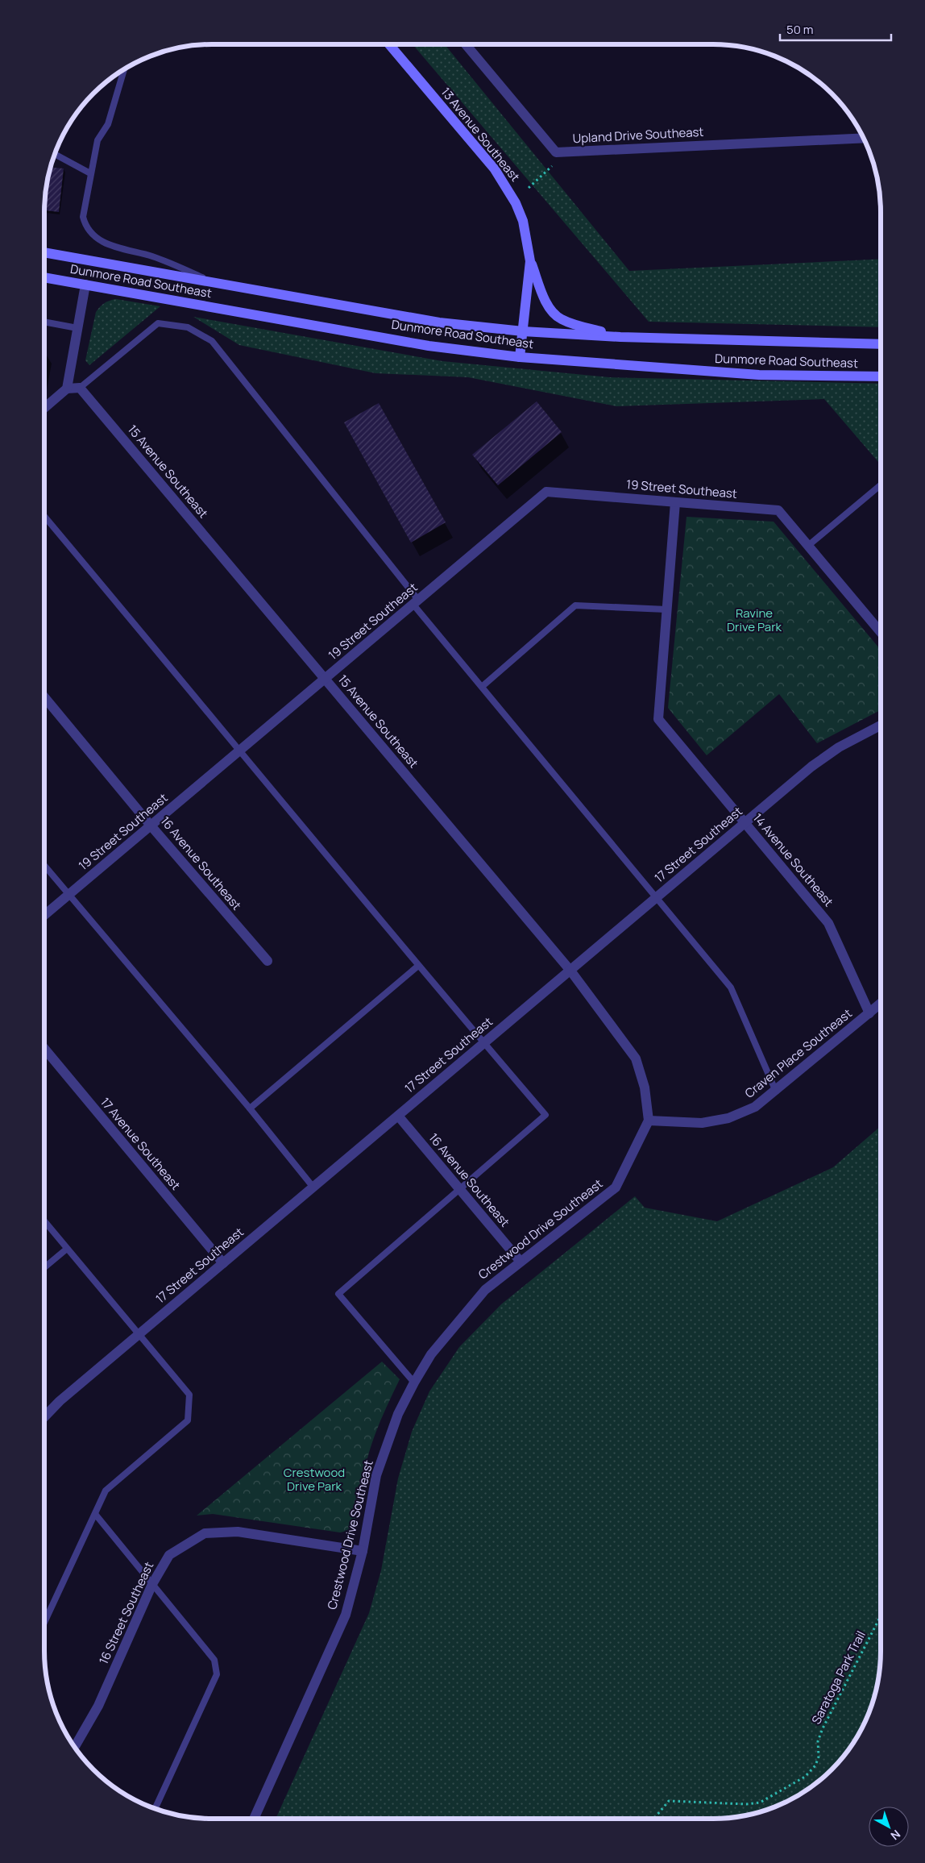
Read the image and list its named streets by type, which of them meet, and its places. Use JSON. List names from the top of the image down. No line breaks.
{"streets":{"main road":["13 Avenue Southeast","Dunmore Road Southeast"],"street":["Upland Drive Southeast","15 Avenue Southeast","19 Street Southeast","17 Street Southeast","14 Avenue Southeast","16 Avenue Southeast","Craven Place Southeast","17 Avenue Southeast","Crestwood Drive Southeast","16 Street Southeast"],"path":["Saratoga Park Trail"]},"crossings":[["13 Avenue Southeast","Dunmore Road Southeast"],["15 Avenue Southeast","19 Street Southeast"],["15 Avenue Southeast","17 Street Southeast"],["19 Street Southeast","14 Avenue Southeast"],["19 Street Southeast","16 Avenue Southeast"],["17 Street Southeast","14 Avenue Southeast"],["17 Street Southeast","16 Avenue Southeast"],["17 Street Southeast","17 Avenue Southeast"],["14 Avenue Southeast","Craven Place Southeast"],["16 Avenue Southeast","Crestwood Drive Southeast"],["Craven Place Southeast","Crestwood Drive Southeast"],["Crestwood Drive Southeast","16 Street Southeast"]],"parks":["Ravine Drive Park","Crestwood Drive Park"],"scale_bar":"50 m","north":"bottom right"}
